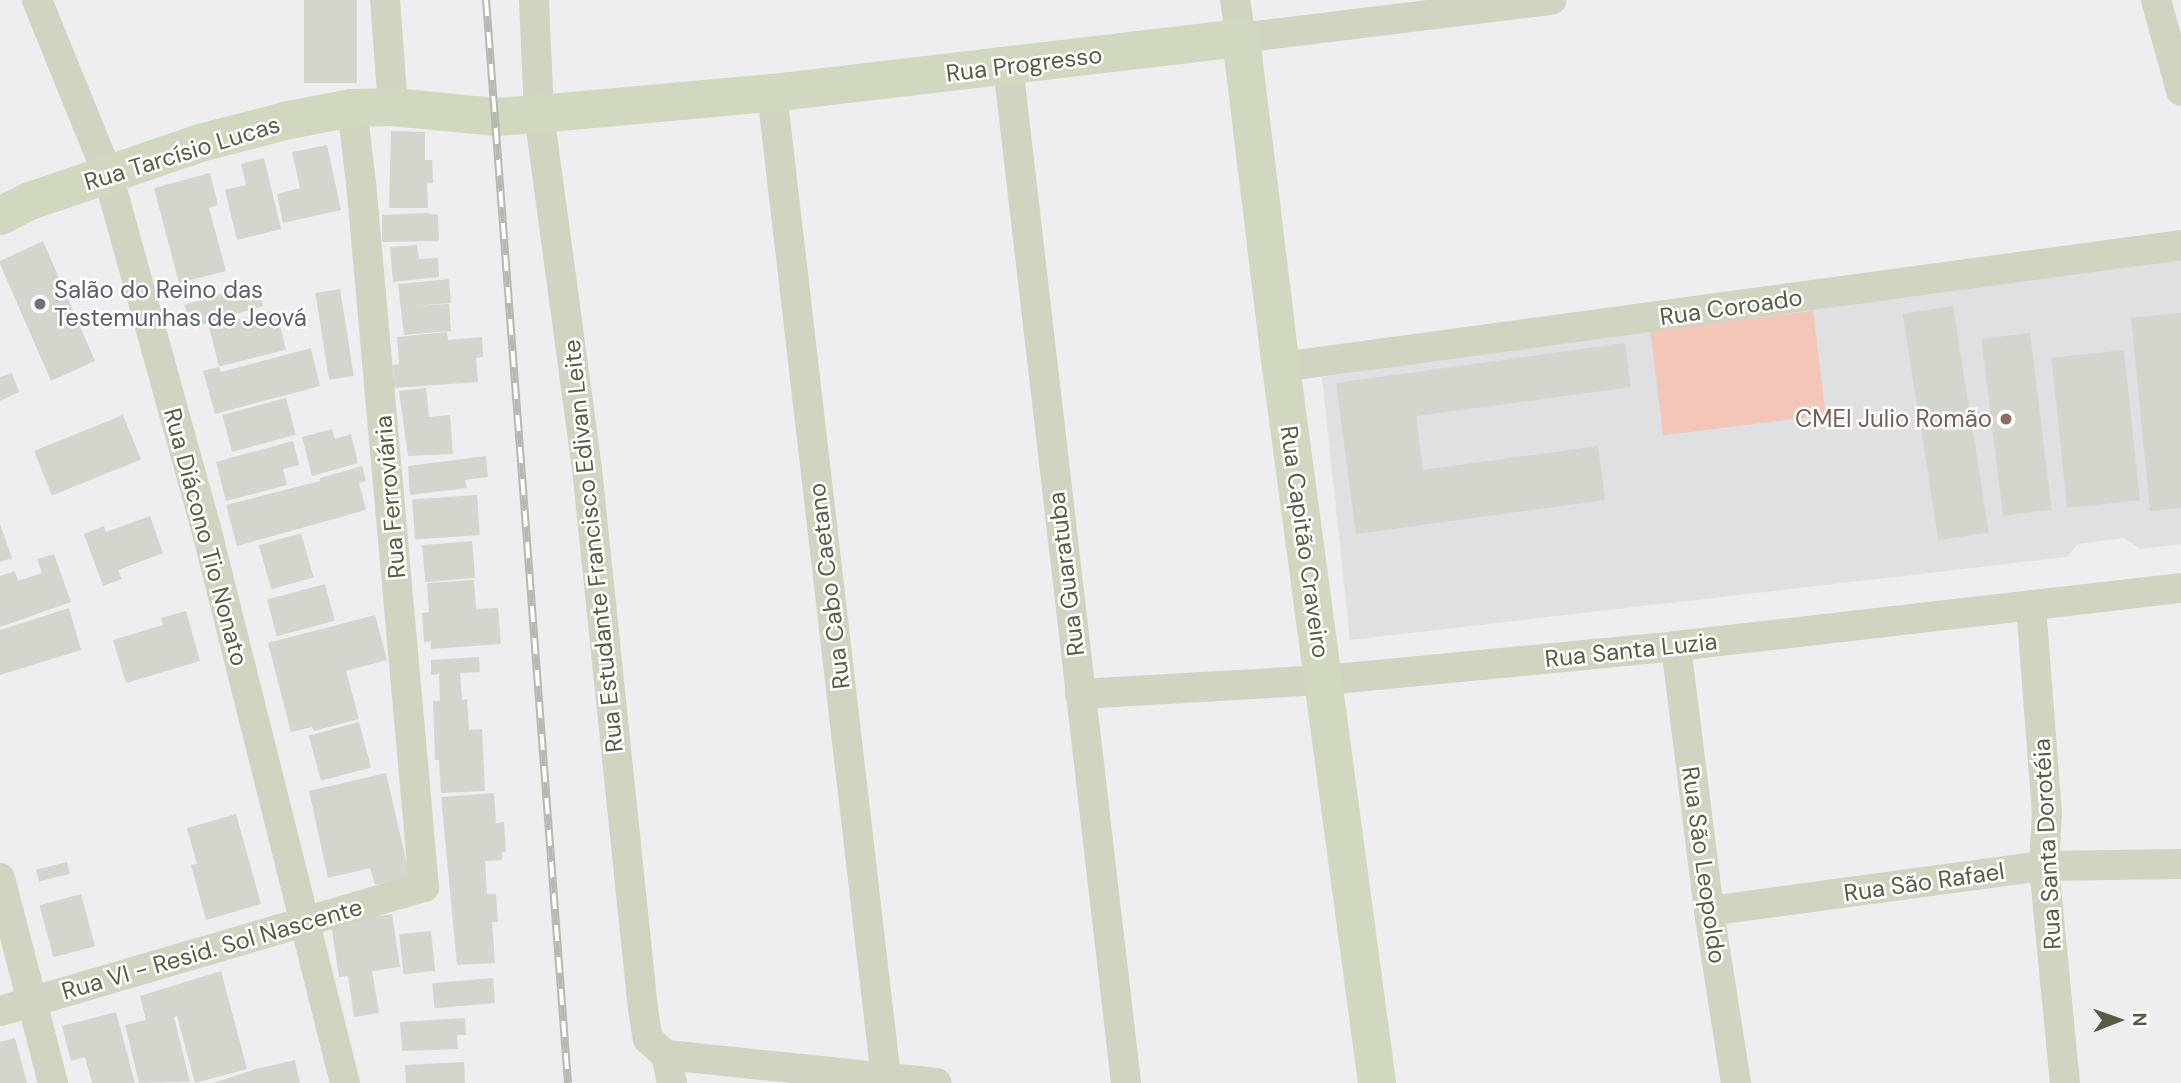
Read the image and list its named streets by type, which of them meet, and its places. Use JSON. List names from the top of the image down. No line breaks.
{"streets":{"street":["Rua Progresso","Rua Tarcísio Lucas","Rua Coroado","Rua Ferroviária","Rua Diácono Tio Nonato","Rua Capitão Craveiro","Rua Estudante Francisco Edivan Leite","Rua Guaratuba","Rua Cabo Caetano","Rua Santa Luzia","Rua Santa Dorotéia","Rua São Leopoldo","Rua São Rafael","Rua VI - Resid. Sol Nascente"]},"crossings":[["Rua Progresso","Rua Tarcísio Lucas"],["Rua Progresso","Rua Capitão Craveiro"],["Rua Progresso","Rua Estudante Francisco Edivan Leite"],["Rua Progresso","Rua Guaratuba"],["Rua Progresso","Rua Cabo Caetano"],["Rua Tarcísio Lucas","Rua Ferroviária"],["Rua Tarcísio Lucas","Rua Diácono Tio Nonato"],["Rua Coroado","Rua Capitão Craveiro"],["Rua Ferroviária","Rua VI - Resid. Sol Nascente"],["Rua Diácono Tio Nonato","Rua VI - Resid. Sol Nascente"],["Rua Capitão Craveiro","Rua Santa Luzia"],["Rua Guaratuba","Rua Santa Luzia"],["Rua Santa Luzia","Rua Santa Dorotéia"],["Rua Santa Luzia","Rua São Leopoldo"],["Rua Santa Dorotéia","Rua São Rafael"],["Rua São Leopoldo","Rua São Rafael"]],"places":["Salão do Reino das Testemunhas de Jeová","CMEI Julio Romão"],"north":"right"}
